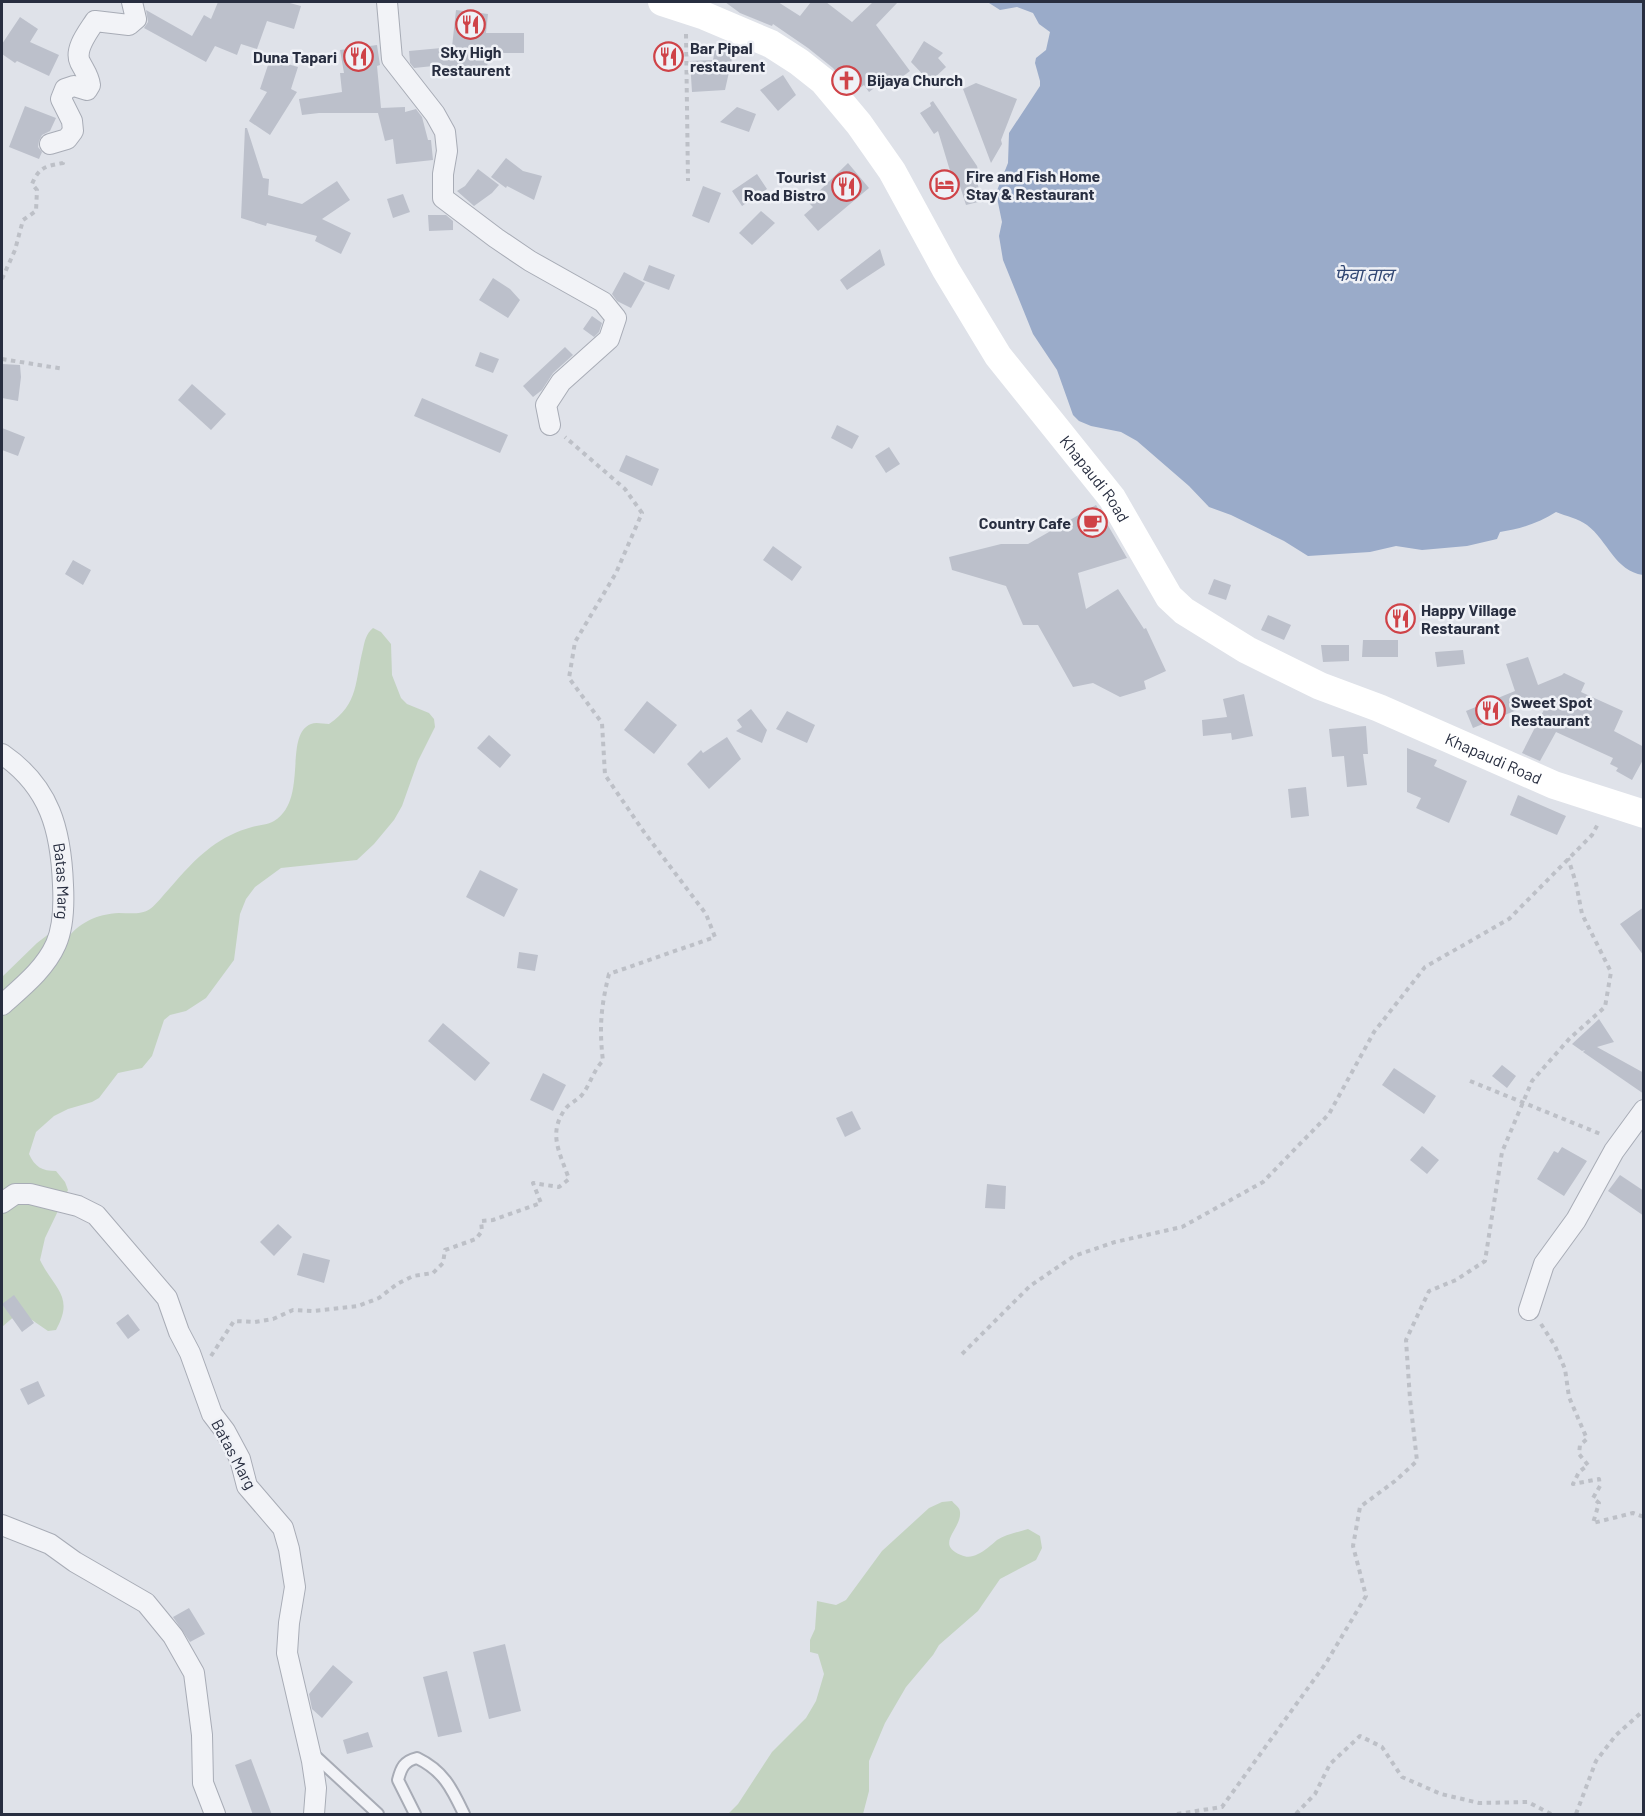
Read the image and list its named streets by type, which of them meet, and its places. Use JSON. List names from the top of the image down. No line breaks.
{"streets":{"main road":["Khapaudi Road"],"street":["Batas Marg"]},"water":["फेवा ताल"],"places":{"restaurant":["Sky High Restaurent","Duna Tapari","Bar Pipal restaurent","Tourist Road Bistro","Happy Village Restaurant","Sweet Spot Restaurant"],"church":["Bijaya Church"],"hotel":["Fire and Fish Home Stay & Restaurant"],"cafe":["Country Cafe"]}}
